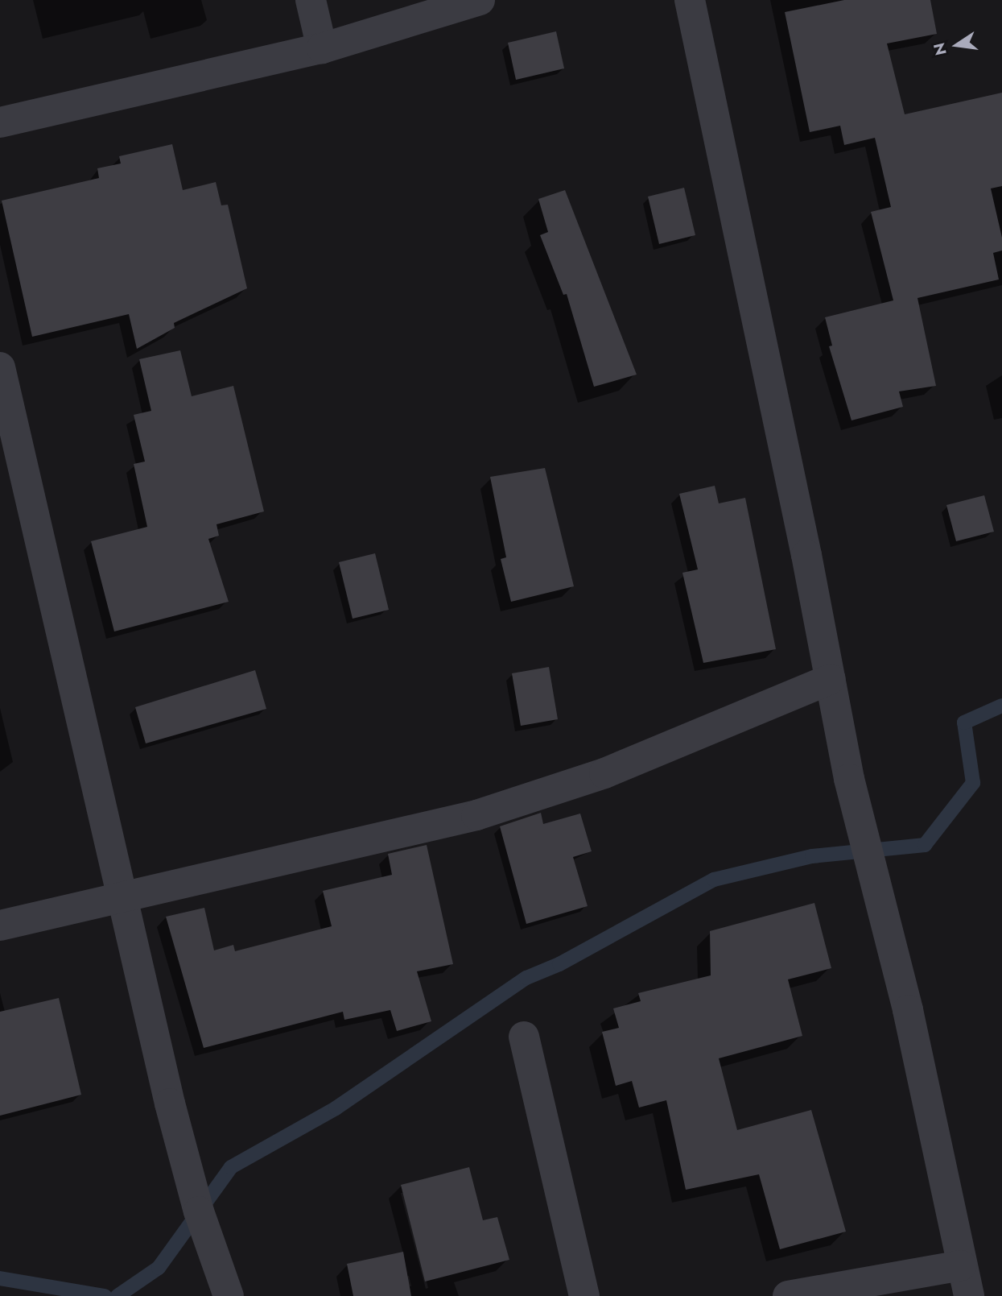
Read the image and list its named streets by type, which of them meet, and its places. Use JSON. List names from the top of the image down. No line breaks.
{"north":"left"}
